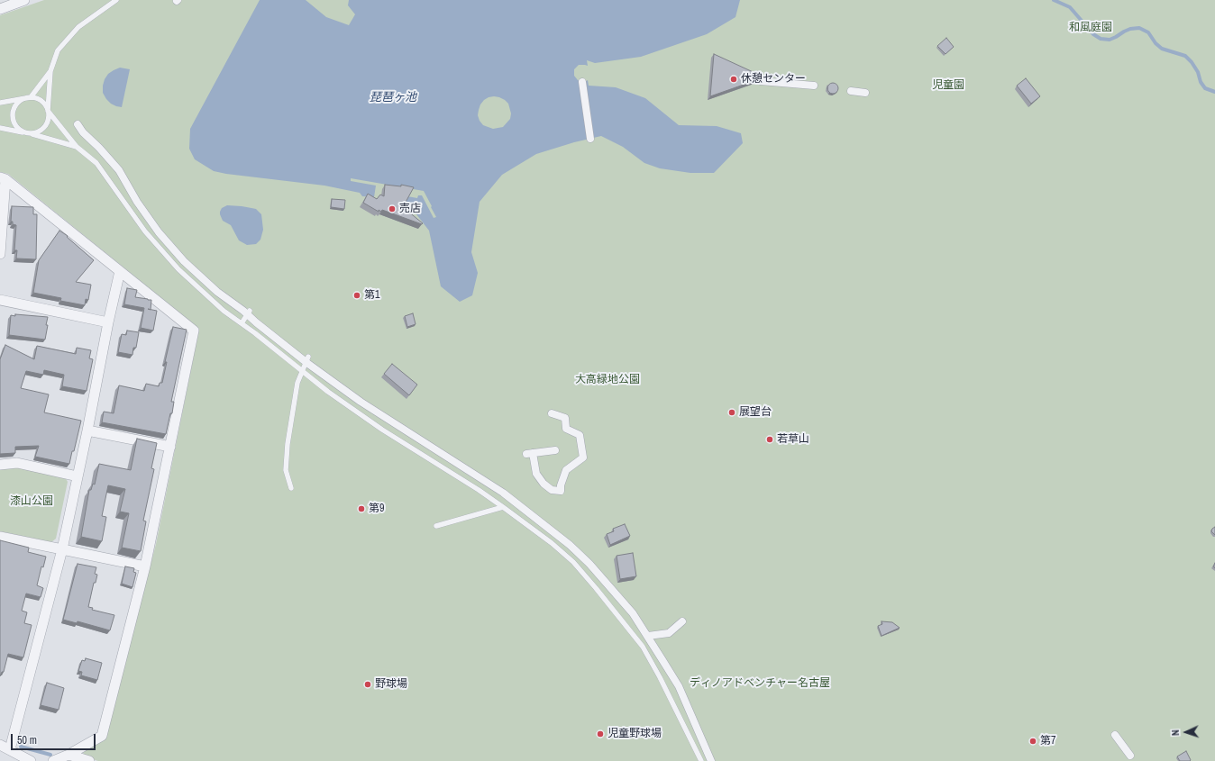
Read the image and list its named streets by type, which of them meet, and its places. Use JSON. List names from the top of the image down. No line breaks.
{"water":["琵琶ヶ池"],"parks":["和風庭園","児童園","大高緑地公園","漆山公園","ディノアドベンチャー名古屋"],"places":["休憩センター","売店","第1","展望台","若草山","第9","野球場","児童野球場","第7"],"scale_bar":"50 m","north":"left"}
